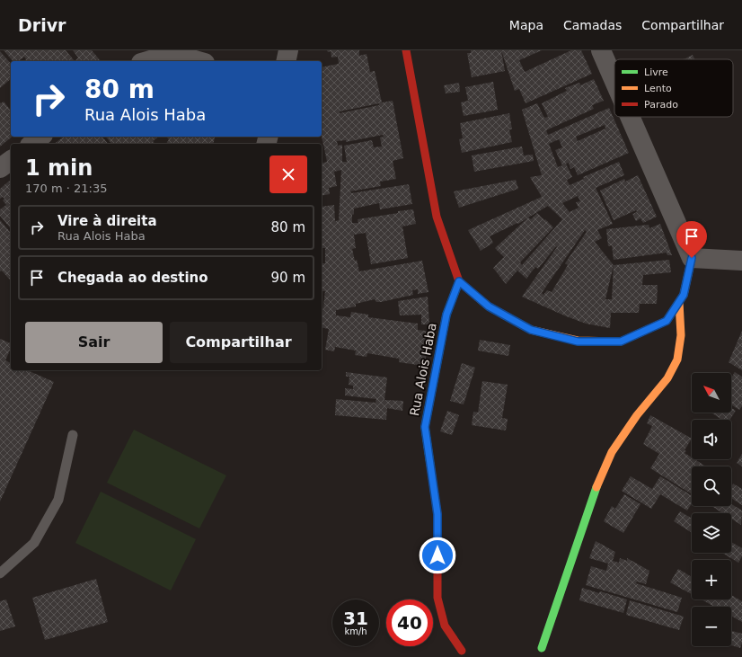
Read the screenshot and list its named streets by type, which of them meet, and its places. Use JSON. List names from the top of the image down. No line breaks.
{"streets":{"street":["Rua Alois Haba"]},"legend":["Livre","Lento","Parado"],"north":"top left","page":{"header":"Drivr","nav":["Mapa","Camadas","Compartilhar"],"turn":["80 m","Rua Alois Haba"],"heading":["1 min","170 m · 21:35"],"list":[{"name":"Vire à direita","note":"Rua Alois Haba","value":"80 m"},{"name":"Chegada ao destino","value":"90 m"}],"buttons":["Sair","Compartilhar"],"map_buttons":["+","−"],"speed":"31 km/h","limit":"40"}}
